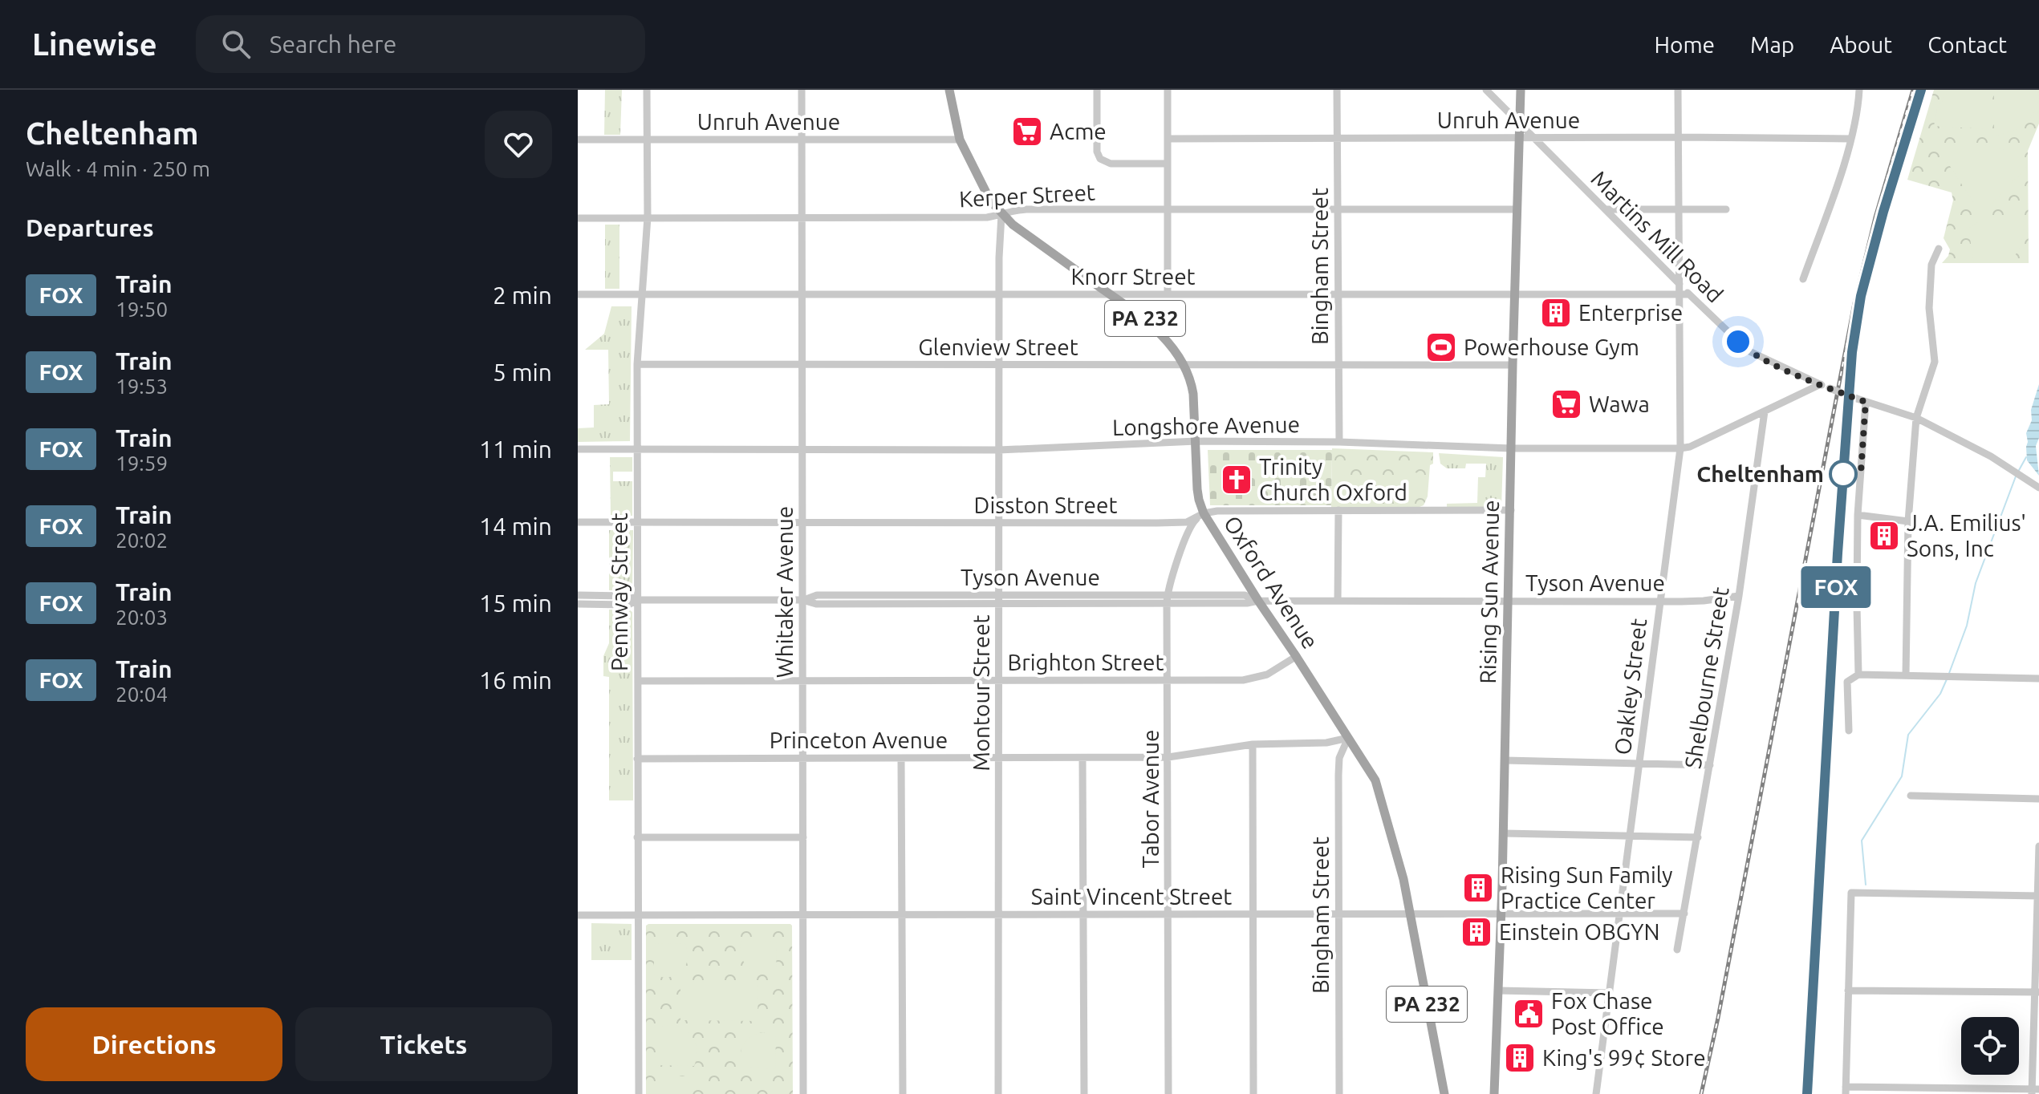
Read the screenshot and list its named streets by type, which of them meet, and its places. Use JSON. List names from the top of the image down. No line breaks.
{"streets":{"main road":["PA 232","Oxford Avenue","Rising Sun Avenue"],"street":["Unruh Avenue","Kerper Street","Martins Mill Road","Bingham Street","Knorr Street","Glenview Street","Longshore Avenue","Disston Street","Tyson Avenue","Pennway Street","Whitaker Avenue","Brighton Street","Shelbourne Street","Oakley Street","Montour Street","Princeton Avenue","Tabor Avenue","Saint Vincent Street"]},"crossings":[["Unruh Avenue","Martins Mill Road"],["Unruh Avenue","Bingham Street"],["Unruh Avenue","Oxford Avenue"],["Unruh Avenue","Pennway Street"],["Unruh Avenue","Whitaker Avenue"],["Unruh Avenue","Rising Sun Avenue"],["Unruh Avenue","Oakley Street"],["Kerper Street","Bingham Street"],["Kerper Street","Oxford Avenue"],["Kerper Street","Pennway Street"],["Kerper Street","Whitaker Avenue"],["Kerper Street","Rising Sun Avenue"],["Kerper Street","Montour Street"],["Martins Mill Road","Knorr Street"],["Martins Mill Road","Longshore Avenue"],["Martins Mill Road","Rising Sun Avenue"],["Martins Mill Road","Oakley Street"],["Bingham Street","Knorr Street"],["Bingham Street","Glenview Street"],["Bingham Street","Longshore Avenue"],["Bingham Street","Oxford Avenue"],["Bingham Street","Princeton Avenue"],["Bingham Street","Saint Vincent Street"],["Knorr Street","Oxford Avenue"],["Knorr Street","Pennway Street"],["Knorr Street","Whitaker Avenue"],["Knorr Street","Rising Sun Avenue"],["Knorr Street","Oakley Street"],["Knorr Street","Montour Street"],["Glenview Street","Oxford Avenue"],["Glenview Street","Pennway Street"],["Glenview Street","Whitaker Avenue"],["Glenview Street","Rising Sun Avenue"],["Glenview Street","Montour Street"],["Longshore Avenue","Oxford Avenue"],["Longshore Avenue","Pennway Street"],["Longshore Avenue","Whitaker Avenue"],["Longshore Avenue","Rising Sun Avenue"],["Longshore Avenue","Shelbourne Street"],["Longshore Avenue","Oakley Street"],["Longshore Avenue","Montour Street"],["Disston Street","Oxford Avenue"],["Disston Street","Pennway Street"],["Disston Street","Whitaker Avenue"],["Disston Street","Rising Sun Avenue"],["Disston Street","Montour Street"],["Disston Street","Tabor Avenue"],["Tyson Avenue","Oxford Avenue"],["Tyson Avenue","Pennway Street"],["Tyson Avenue","Whitaker Avenue"],["Tyson Avenue","Rising Sun Avenue"],["Tyson Avenue","Shelbourne Street"],["Tyson Avenue","Oakley Street"],["Tyson Avenue","Montour Street"],["Tyson Avenue","Tabor Avenue"],["Oxford Avenue","Brighton Street"],["Oxford Avenue","Montour Street"],["Oxford Avenue","Princeton Avenue"],["Oxford Avenue","Tabor Avenue"],["Oxford Avenue","Saint Vincent Street"],["Pennway Street","Brighton Street"],["Pennway Street","Princeton Avenue"],["Pennway Street","Saint Vincent Street"],["Whitaker Avenue","Brighton Street"],["Whitaker Avenue","Princeton Avenue"],["Whitaker Avenue","Saint Vincent Street"],["Rising Sun Avenue","Saint Vincent Street"],["Brighton Street","Montour Street"],["Brighton Street","Tabor Avenue"],["Shelbourne Street","Saint Vincent Street"],["Oakley Street","Saint Vincent Street"],["Montour Street","Princeton Avenue"],["Montour Street","Saint Vincent Street"],["Princeton Avenue","Tabor Avenue"],["Tabor Avenue","Saint Vincent Street"]],"places":{"supermarket":["Acme","Wawa"],"building":["Enterprise","J.A. Emilius' Sons, Inc","Rising Sun Family Practice Center","Einstein OBGYN","King's 99¢ Store"],"sports":["Powerhouse Gym"],"other":["Cheltenham"],"church":["Trinity Church Oxford"],"public building":["Fox Chase Post Office"]},"page":{"header":"Linewise","search":"Search here","nav":["Home","Map","About","Contact"],"heading":[["Cheltenham","Walk · 4 min · 250 m"],"Departures"],"on_map":"FOX","list":[{"mark":"FOX","name":"Train","note":"19:50","value":"2 min"},{"mark":"FOX","name":"Train","note":"19:53","value":"5 min"},{"mark":"FOX","name":"Train","note":"19:59","value":"11 min"},{"mark":"FOX","name":"Train","note":"20:02","value":"14 min"},{"mark":"FOX","name":"Train","note":"20:03","value":"15 min"},{"mark":"FOX","name":"Train","note":"20:04","value":"16 min"}],"buttons":["Directions","Tickets"]}}
